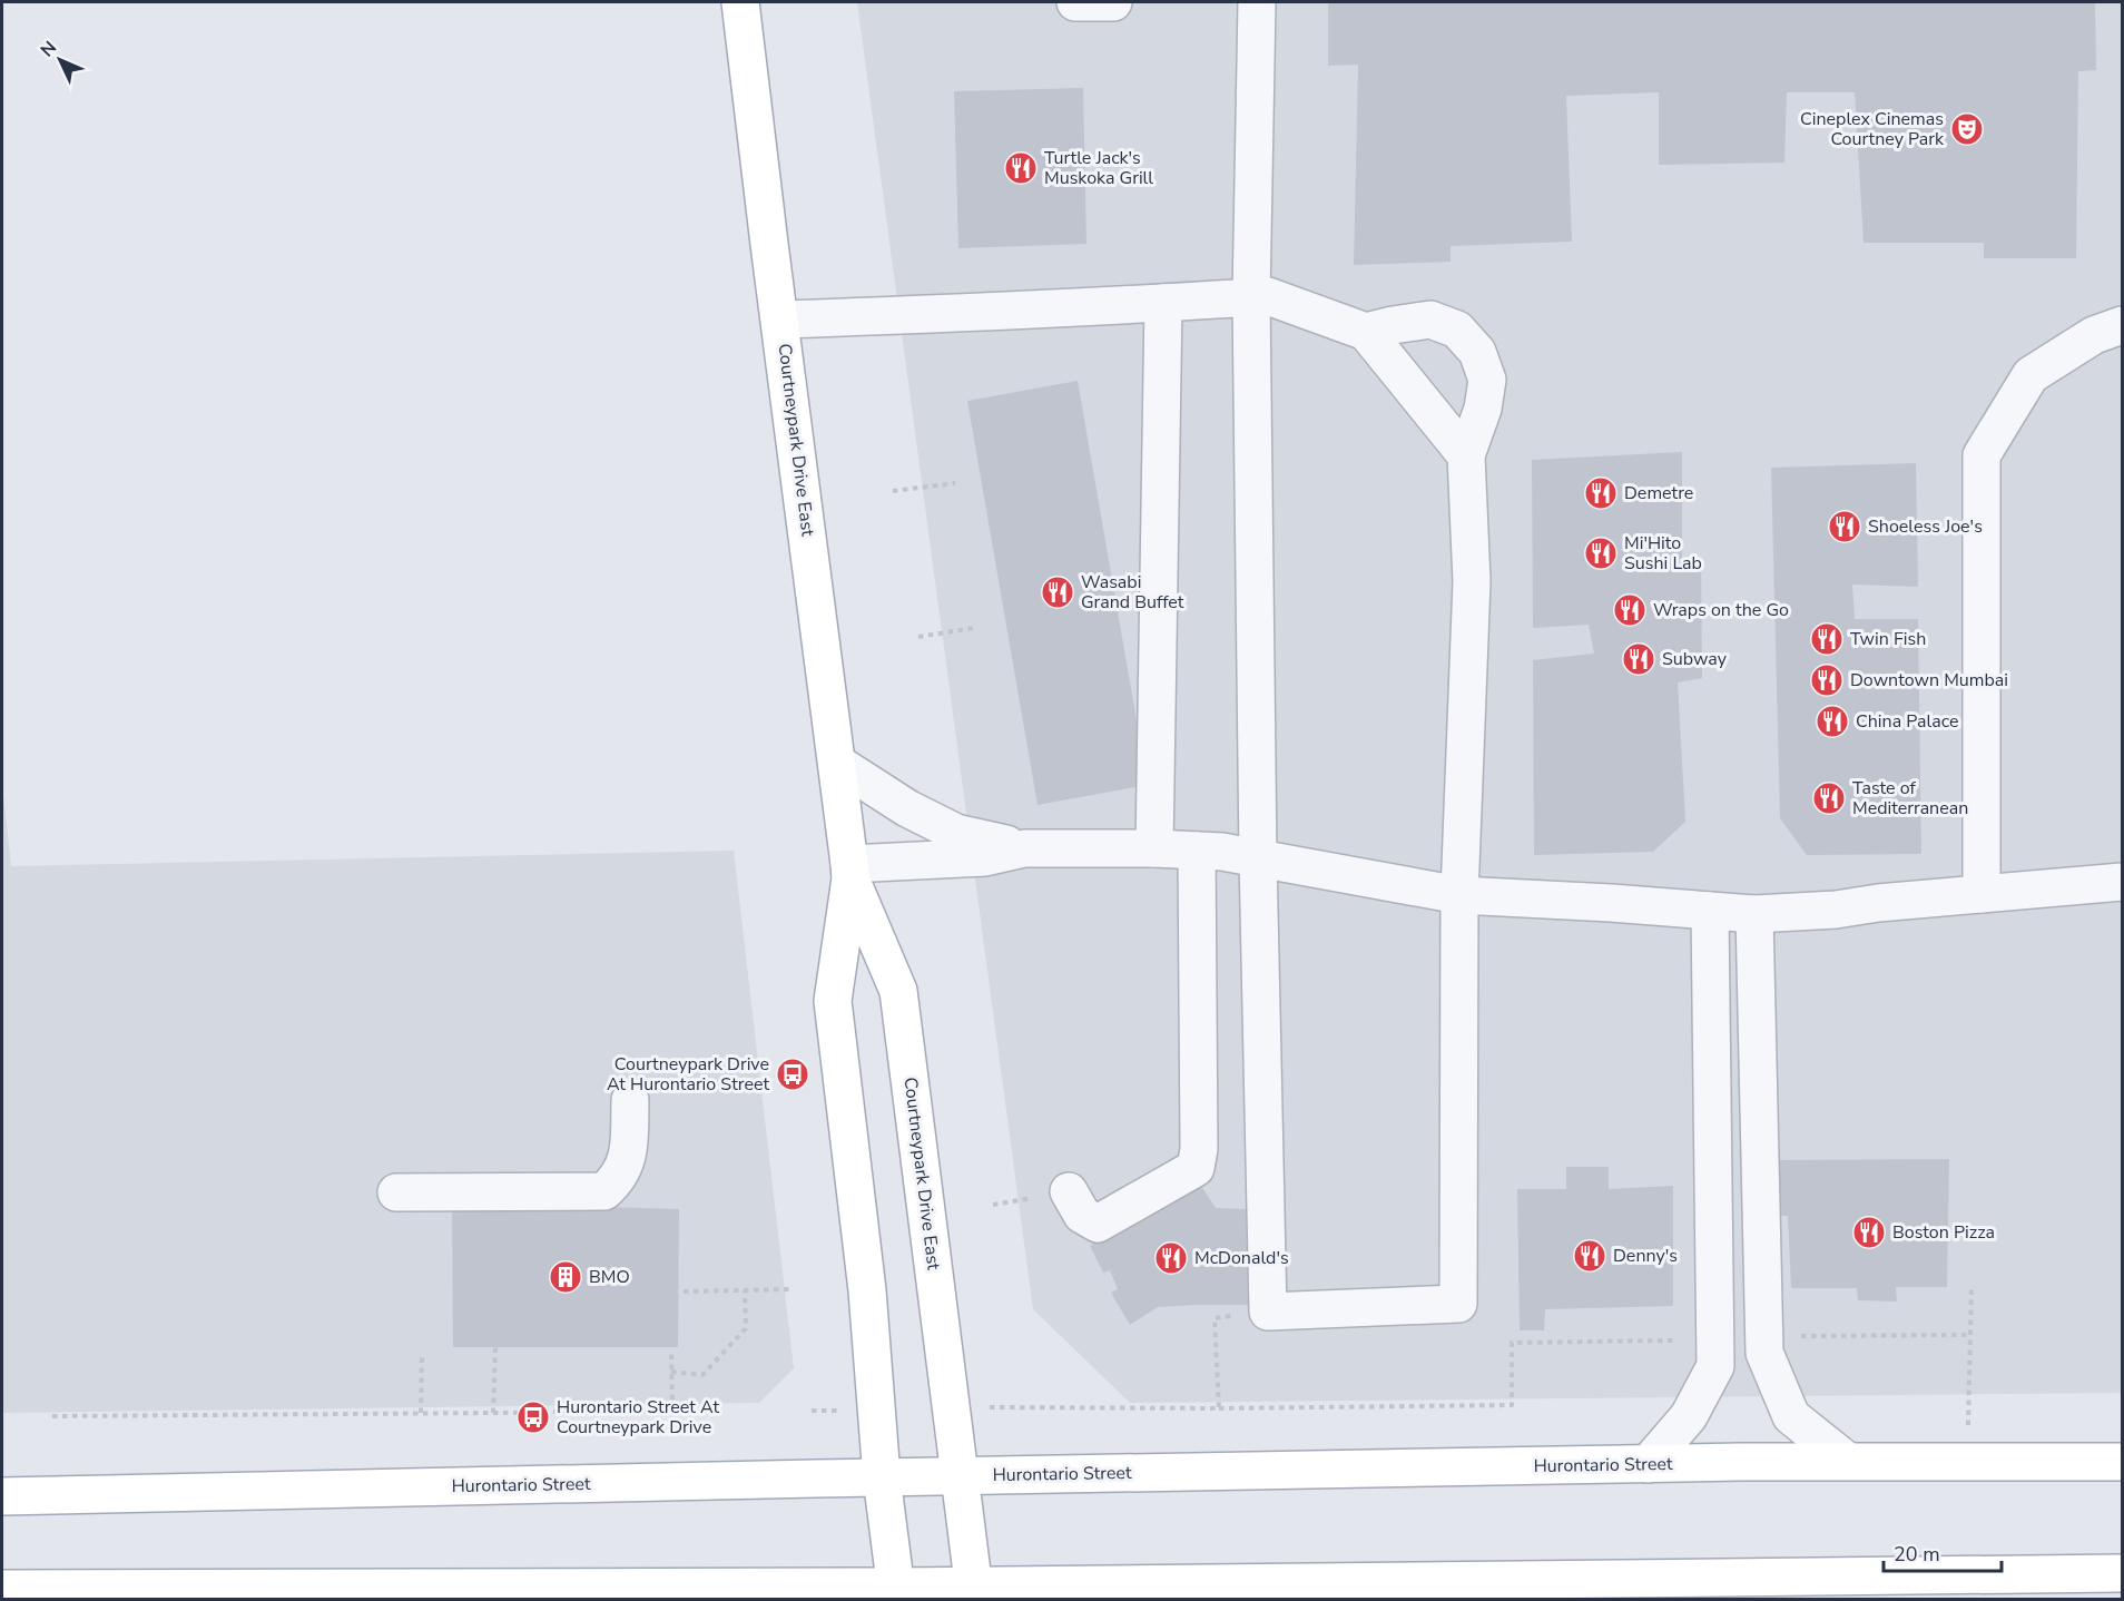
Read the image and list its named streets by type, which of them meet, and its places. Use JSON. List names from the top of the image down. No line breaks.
{"streets":{"main road":["Courtneypark Drive East","Hurontario Street"]},"crossings":[["Courtneypark Drive East","Hurontario Street"]],"places":{"theatre":["Cineplex Cinemas Courtney Park"],"restaurant":["Turtle Jack's Muskoka Grill","Demetre","Shoeless Joe's","Mi'Hito Sushi Lab","Wasabi Grand Buffet","Wraps on the Go","Twin Fish","Subway","Downtown Mumbai","China Palace","Taste of Mediterranean","Boston Pizza","Denny's","McDonald's"],"bus stop":["Courtneypark Drive At Hurontario Street","Hurontario Street At Courtneypark Drive"],"building":["BMO"]},"scale_bar":"20 m","north":"top left"}
